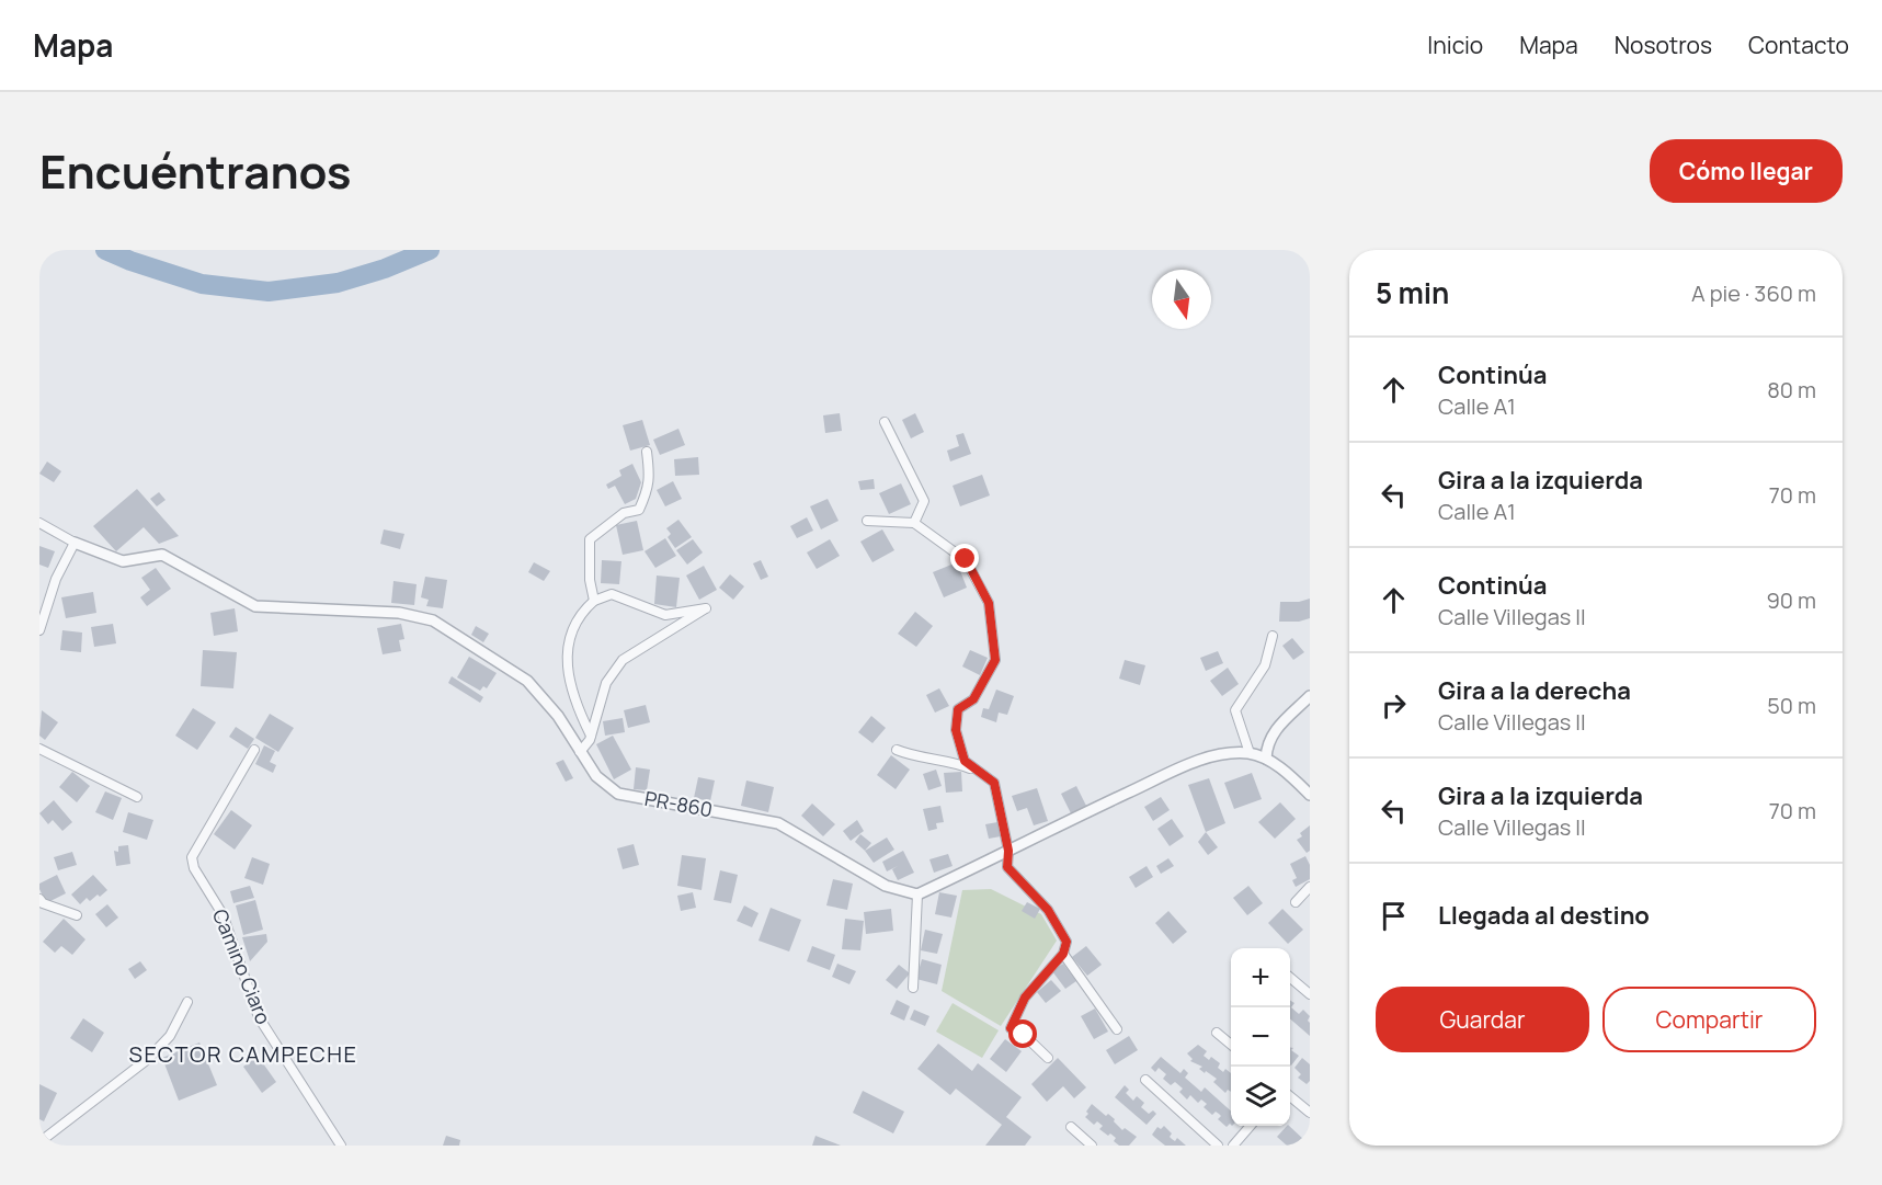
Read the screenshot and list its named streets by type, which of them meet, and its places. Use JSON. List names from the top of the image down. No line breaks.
{"streets":{"street":["PR-860","Camino Ciaro"]},"districts":["SECTOR CAMPECHE"],"north":"bottom","page":{"header":"Mapa","nav":["Inicio","Mapa","Nosotros","Contacto"],"title":"Encuéntranos","buttons":["Cómo llegar",["Guardar","Compartir"]],"heading":["5 min","A pie · 360 m"],"list":[["Continúa","Calle A1","80 m"],["Gira a la izquierda","Calle A1","70 m"],["Continúa","Calle Villegas II","90 m"],["Gira a la derecha","Calle Villegas II","50 m"],["Gira a la izquierda","Calle Villegas II","70 m"],"Llegada al destino"],"map_buttons":["+","−"]}}
